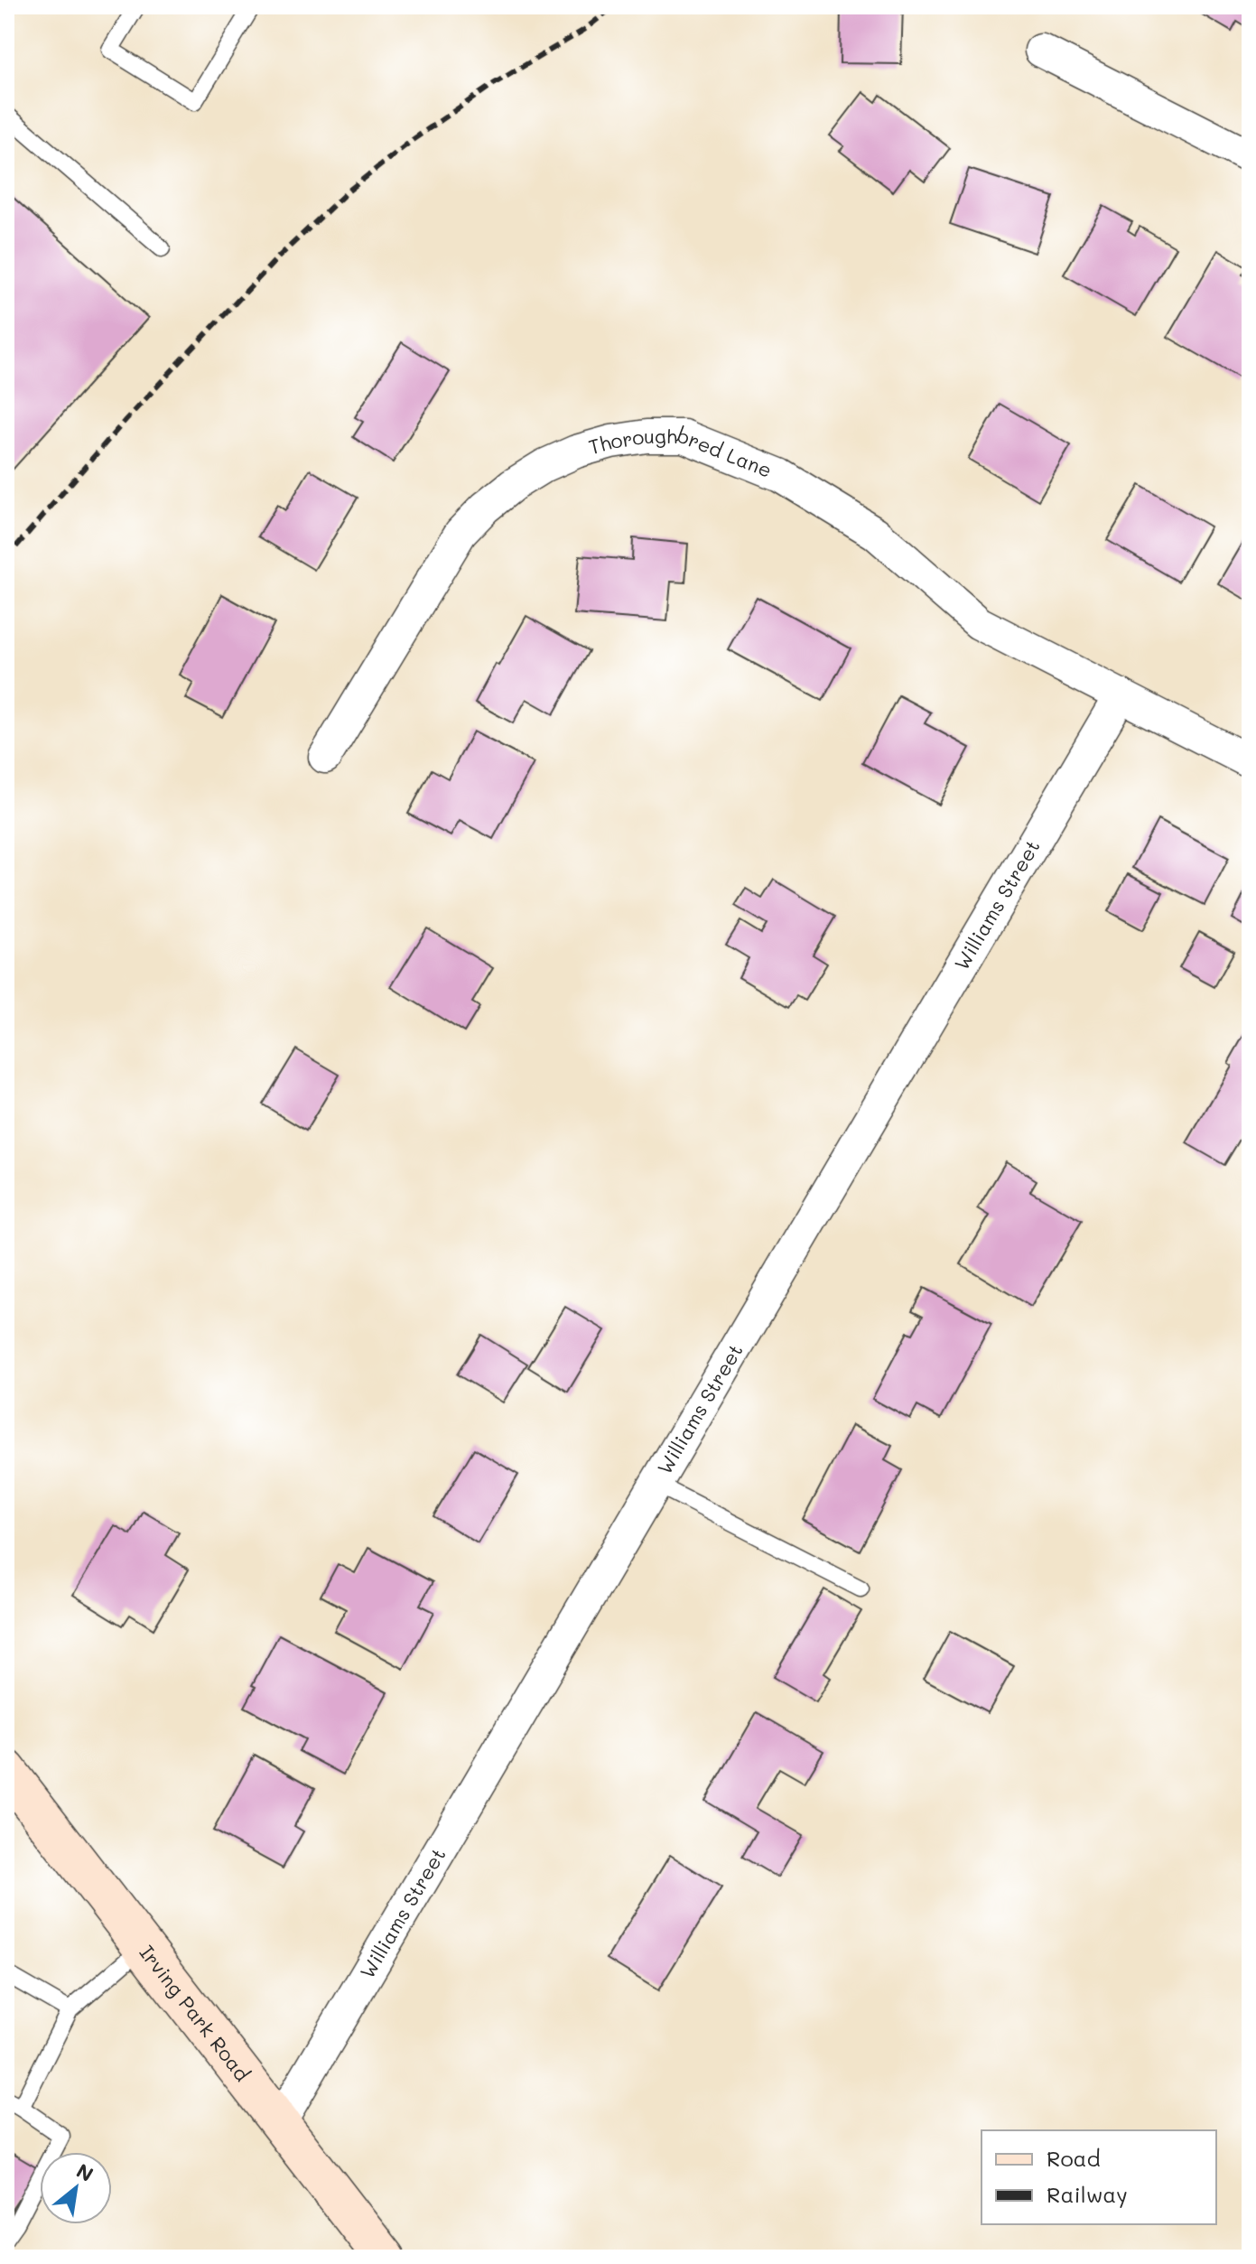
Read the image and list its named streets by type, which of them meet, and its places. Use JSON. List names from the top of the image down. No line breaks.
{"streets":{"main road":["Irving Park Road"],"street":["Thoroughbred Lane","Williams Street"]},"crossings":[["Thoroughbred Lane","Williams Street"],["Williams Street","Irving Park Road"]],"legend":["Road","Railway"],"north":"top right"}
